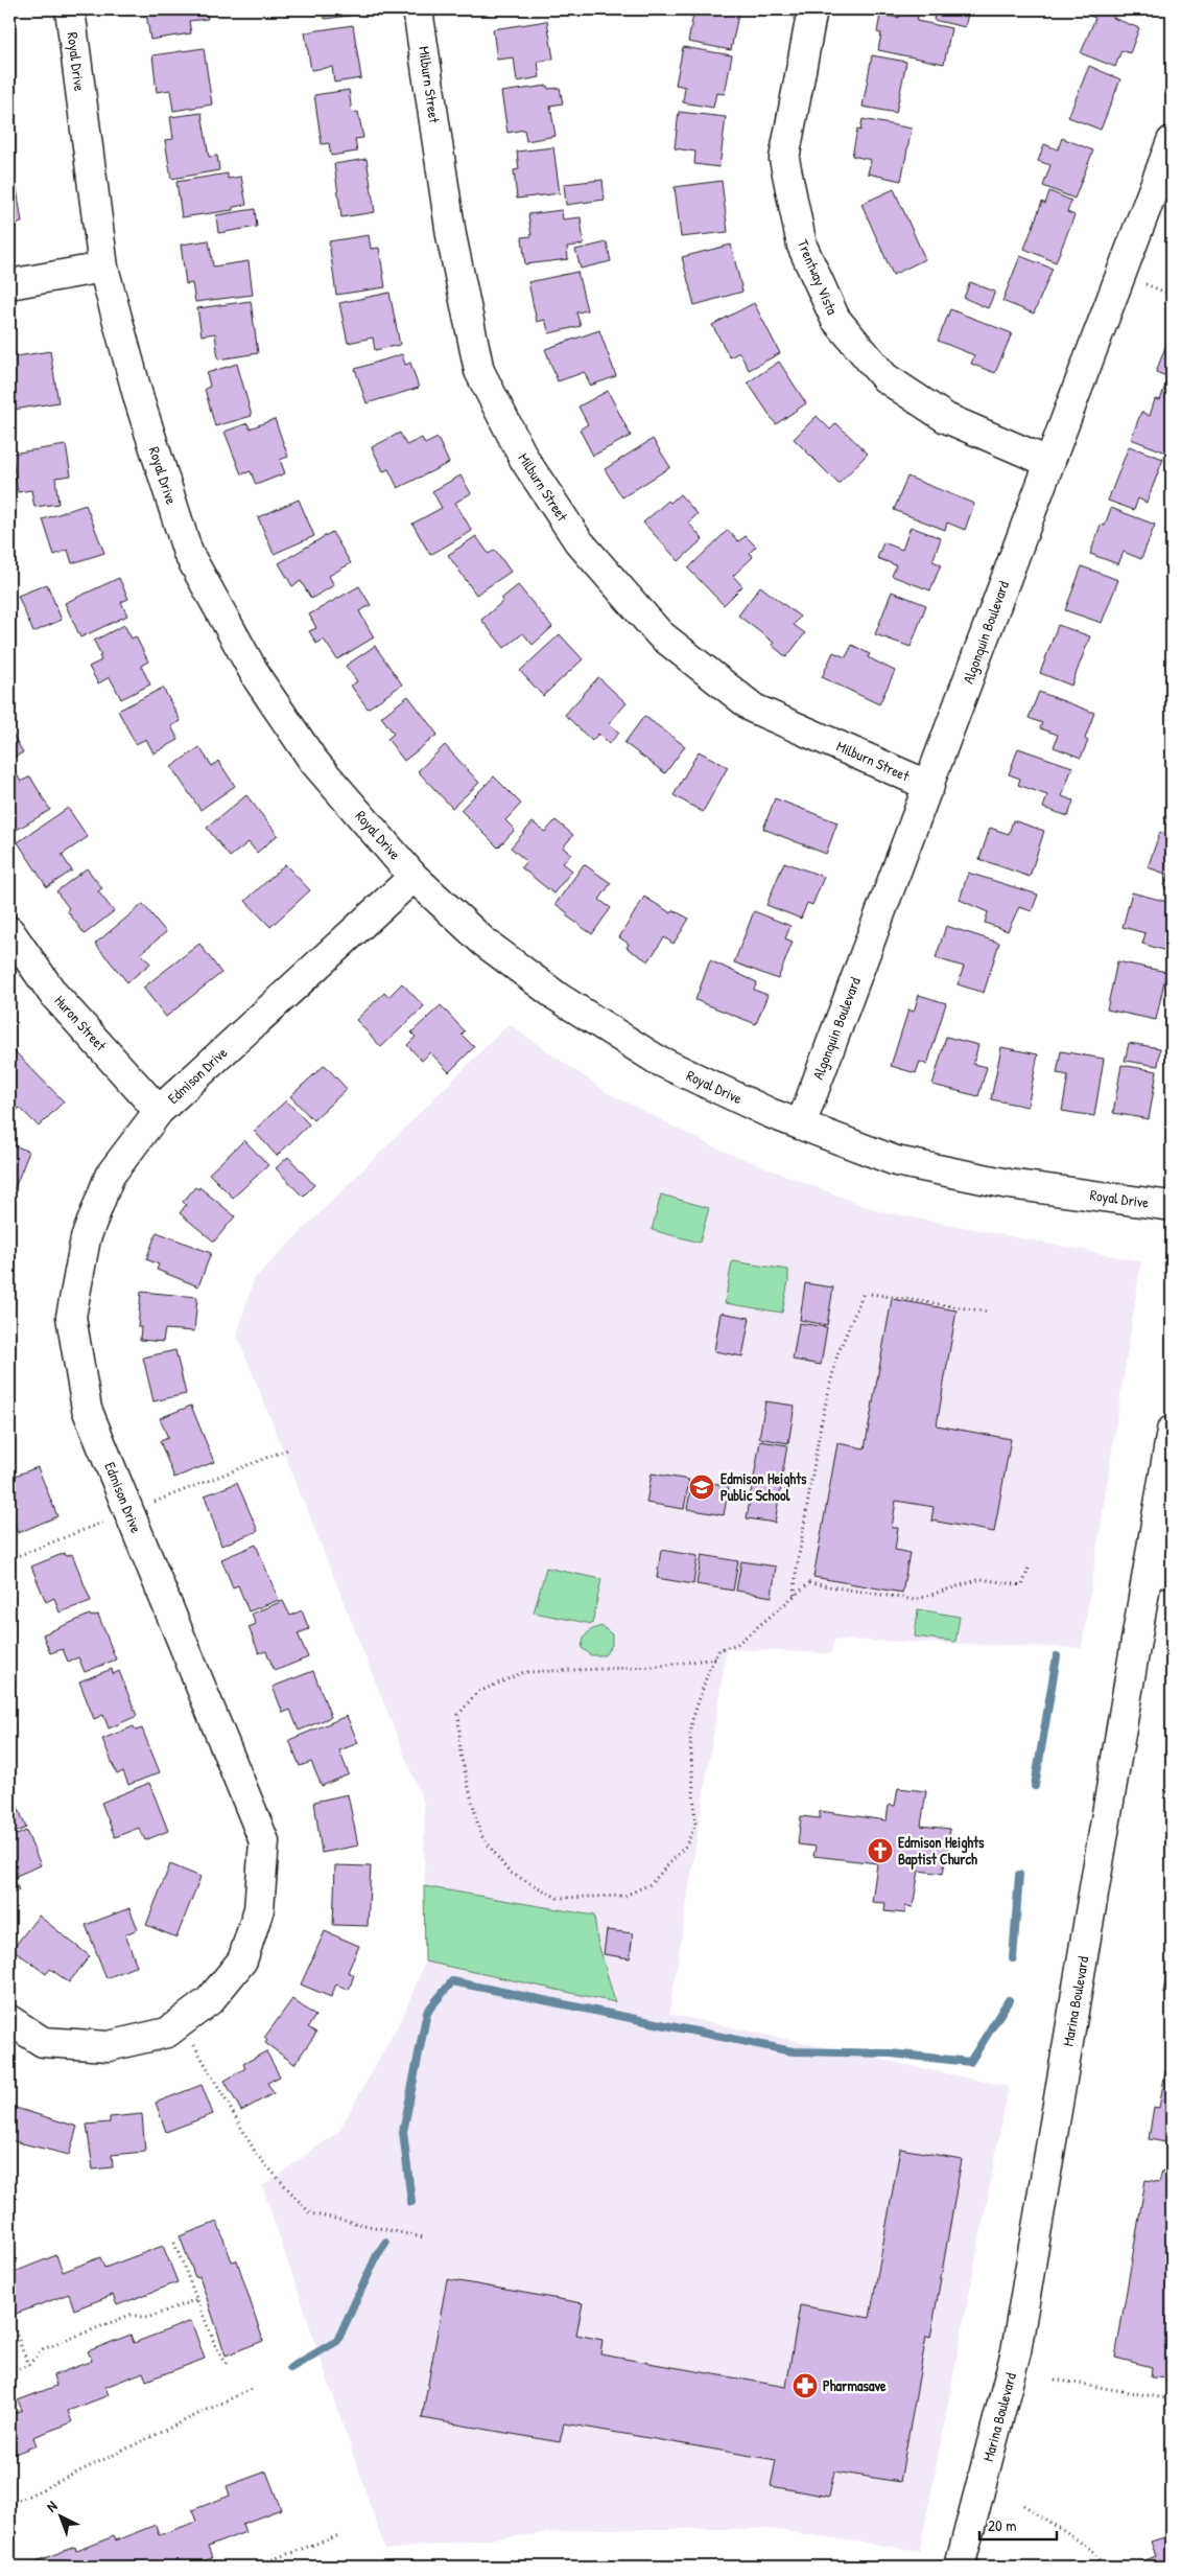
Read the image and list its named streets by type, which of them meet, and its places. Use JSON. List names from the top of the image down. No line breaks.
{"streets":{"street":["Royal Drive","Milburn Street","Trentway Vista","Algonquin Boulevard","Huron Street","Edmison Drive","Marina Boulevard"]},"crossings":[["Royal Drive","Algonquin Boulevard"],["Royal Drive","Edmison Drive"],["Milburn Street","Algonquin Boulevard"],["Trentway Vista","Algonquin Boulevard"],["Huron Street","Edmison Drive"]],"places":{"school or university":["Edmison Heights Public School"],"church":["Edmison Heights Baptist Church"],"pharmacy":["Pharmasave"]},"scale_bar":"20 m","north":"top left"}
